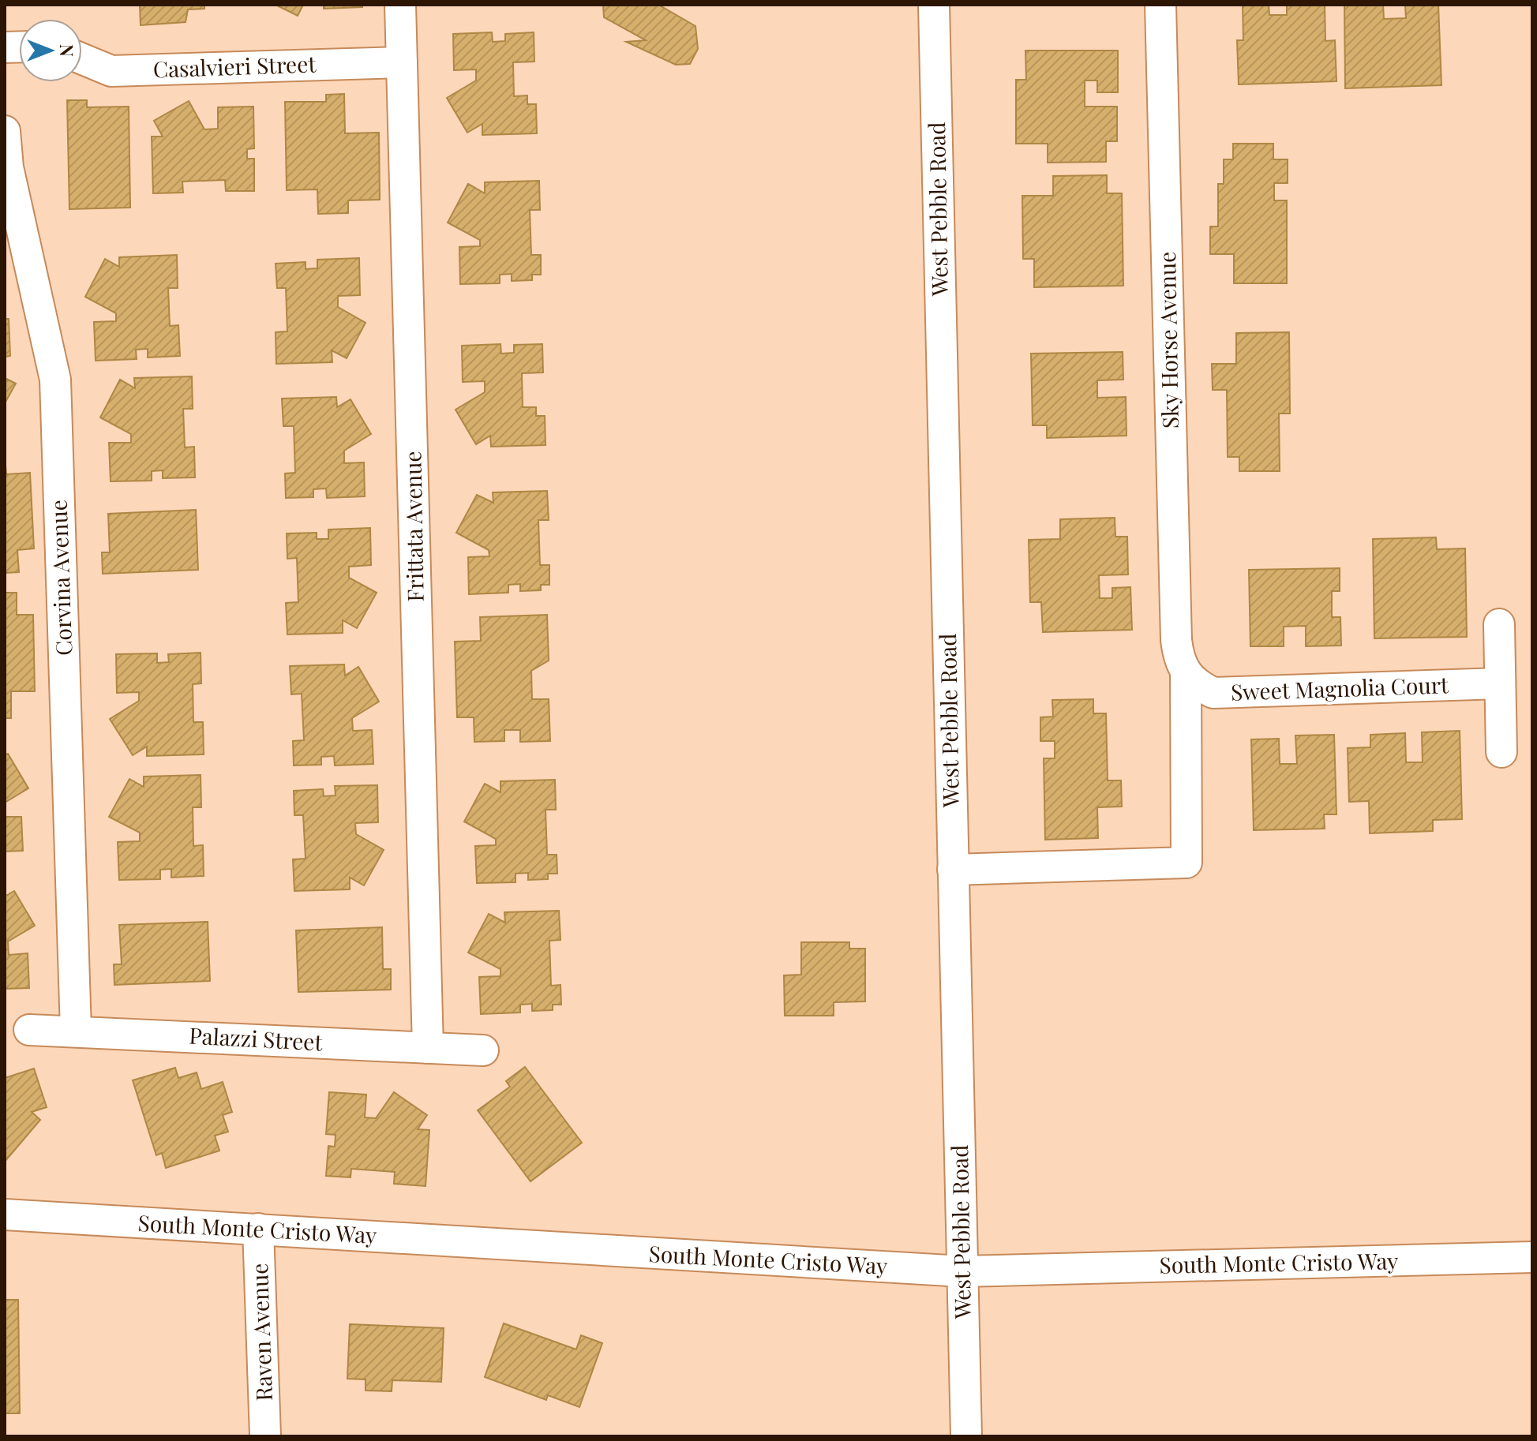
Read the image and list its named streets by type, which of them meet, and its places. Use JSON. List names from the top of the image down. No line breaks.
{"streets":{"street":["Casalvieri Street","West Pebble Road","Sky Horse Avenue","Frittata Avenue","Corvina Avenue","Sweet Magnolia Court","Palazzi Street","South Monte Cristo Way","Raven Avenue"]},"crossings":[["Casalvieri Street","Frittata Avenue"],["West Pebble Road","Sky Horse Avenue"],["West Pebble Road","South Monte Cristo Way"],["Sky Horse Avenue","Sweet Magnolia Court"],["Frittata Avenue","Palazzi Street"],["Corvina Avenue","Palazzi Street"],["South Monte Cristo Way","Raven Avenue"]],"north":"right"}
